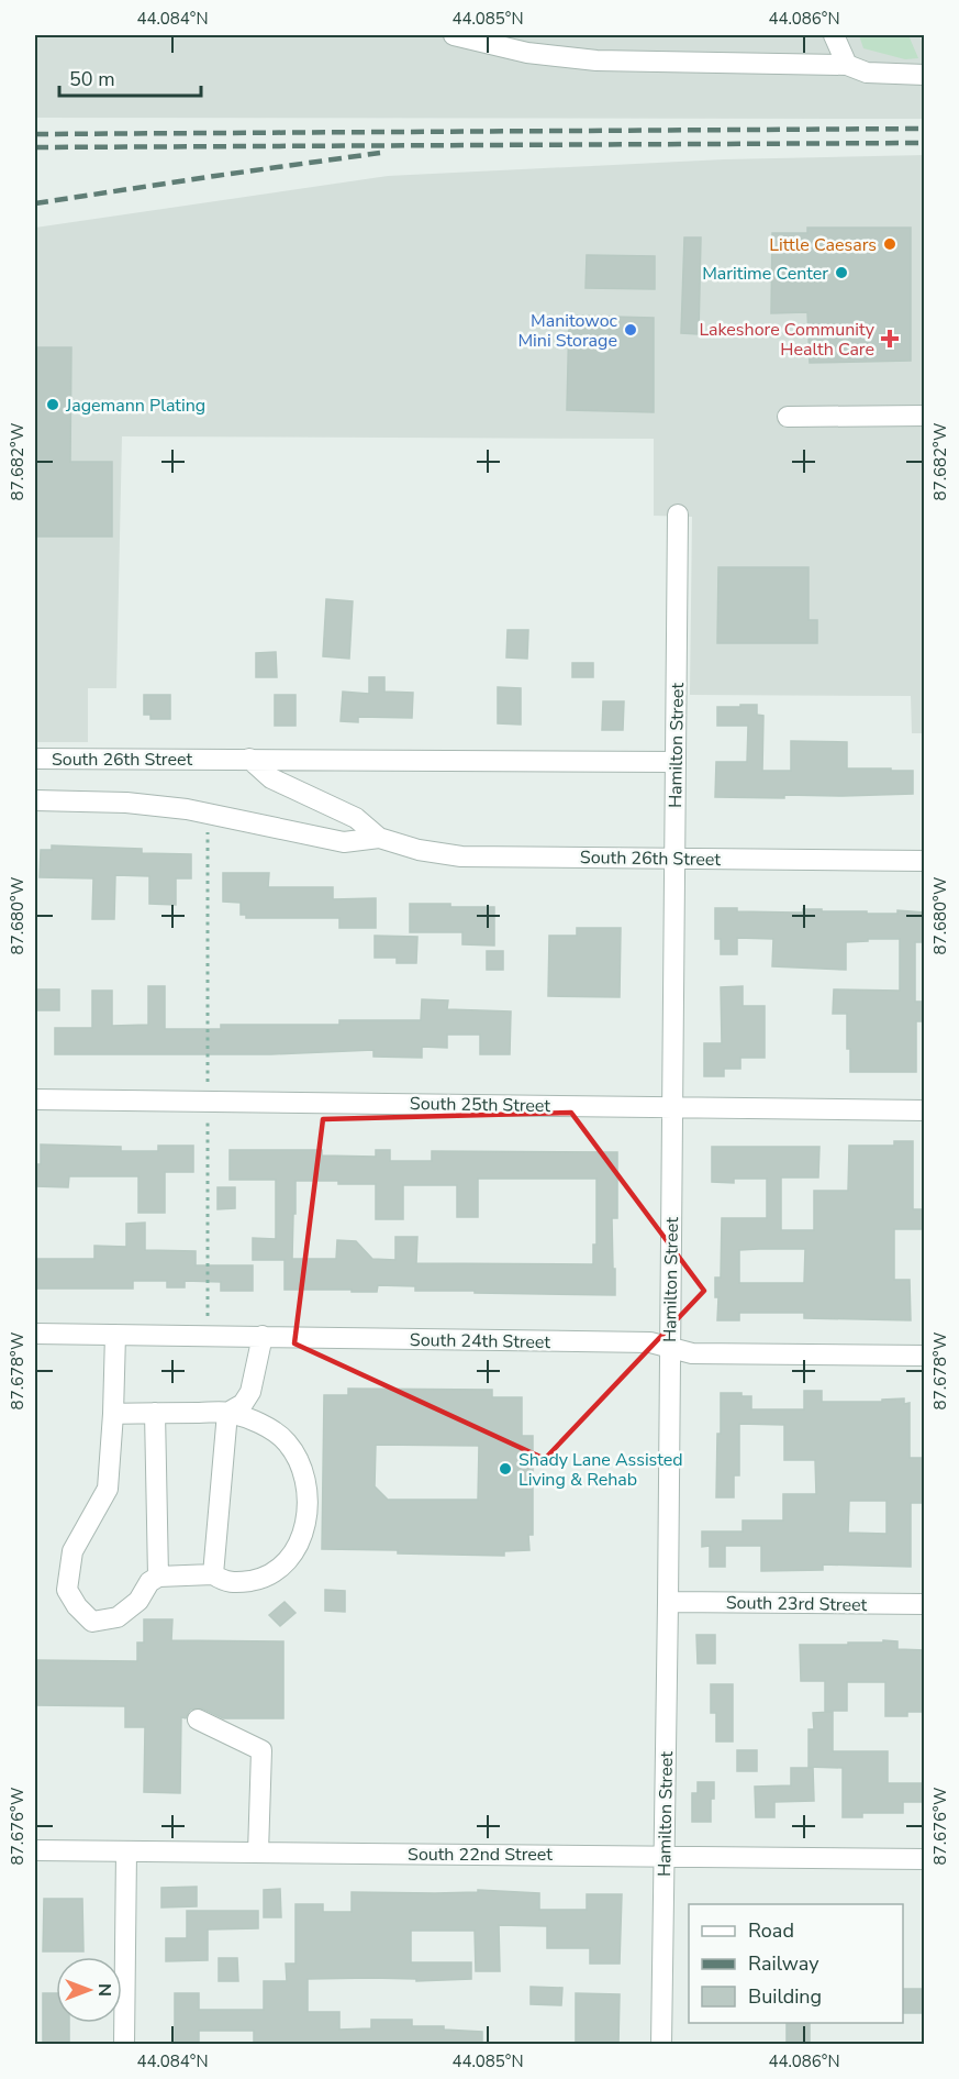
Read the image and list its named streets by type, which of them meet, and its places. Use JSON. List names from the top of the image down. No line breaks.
{"streets":{"street":["Hamilton Street","South 26th Street","South 25th Street","South 24th Street","South 23rd Street","South 22nd Street"]},"crossings":[["Hamilton Street","South 26th Street"],["Hamilton Street","South 25th Street"],["Hamilton Street","South 24th Street"],["Hamilton Street","South 23rd Street"],["Hamilton Street","South 22nd Street"]],"places":{"other":["Little Caesars","Maritime Center","Manitowoc Mini Storage","Jagemann Plating","Shady Lane Assisted Living & Rehab"],"health":["Lakeshore Community Health Care"]},"legend":["Road","Railway","Building"],"scale_bar":"50 m","north":"right","coordinates":["44.084°N","44.085°N","44.086°N","87.682°W","87.680°W","87.678°W","87.676°W"]}
